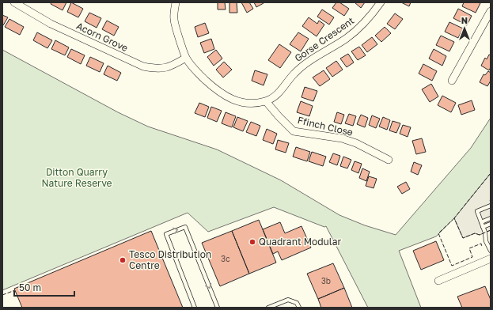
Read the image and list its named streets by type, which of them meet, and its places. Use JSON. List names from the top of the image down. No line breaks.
{"streets":{"street":["Acorn Grove","Gorse Crescent","Ffinch Close"]},"crossings":[["Acorn Grove","Gorse Crescent"],["Gorse Crescent","Ffinch Close"]],"parks":["Ditton Quarry Nature Reserve"],"places":["Quadrant Modular","Tesco Distribution Centre"],"house_numbers":["3c","3b"],"scale_bar":"50 m","north":"top"}
